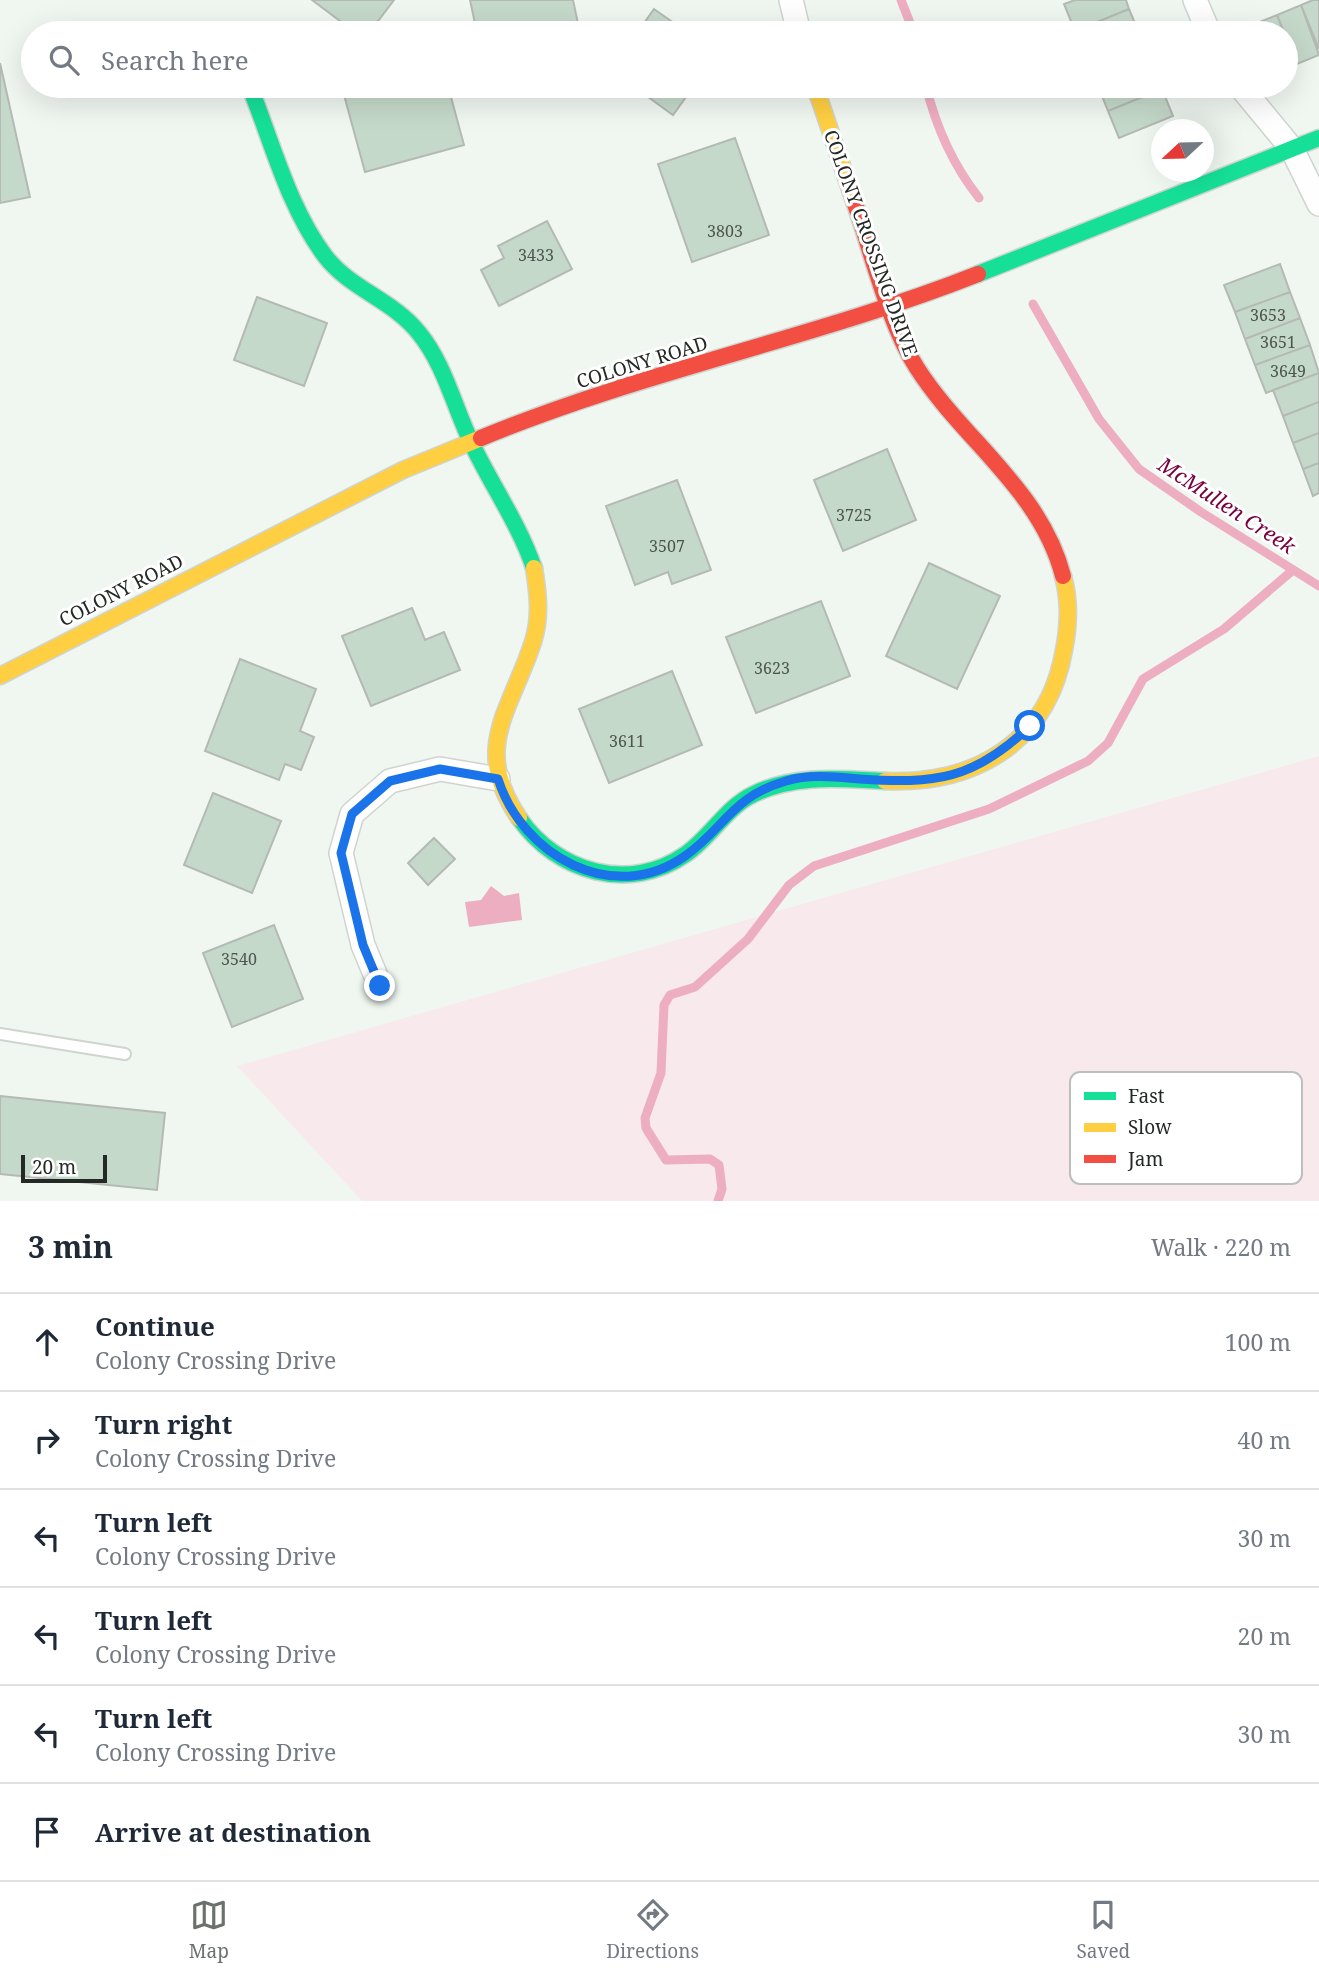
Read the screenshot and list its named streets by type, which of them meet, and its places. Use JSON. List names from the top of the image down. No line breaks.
{"streets":{"street":["COLONY CROSSING DRIVE","COLONY ROAD"]},"crossings":[["COLONY CROSSING DRIVE","COLONY ROAD"]],"water":["McMullen Creek"],"house_numbers":["3803","3433","3653","3651","3649","3725","3507","3623","3611","3540"],"legend":["Fast","Slow","Jam"],"scale_bar":"20 m","north":"left","page":{"search":"Search here","scale":"20 m","heading":["3 min","Walk · 220 m"],"list":[["Continue","Colony Crossing Drive","100 m"],["Turn right","Colony Crossing Drive","40 m"],["Turn left","Colony Crossing Drive","30 m"],["Turn left","Colony Crossing Drive","20 m"],["Turn left","Colony Crossing Drive","30 m"],"Arrive at destination"],"nav":["Map","Directions","Saved"]}}
